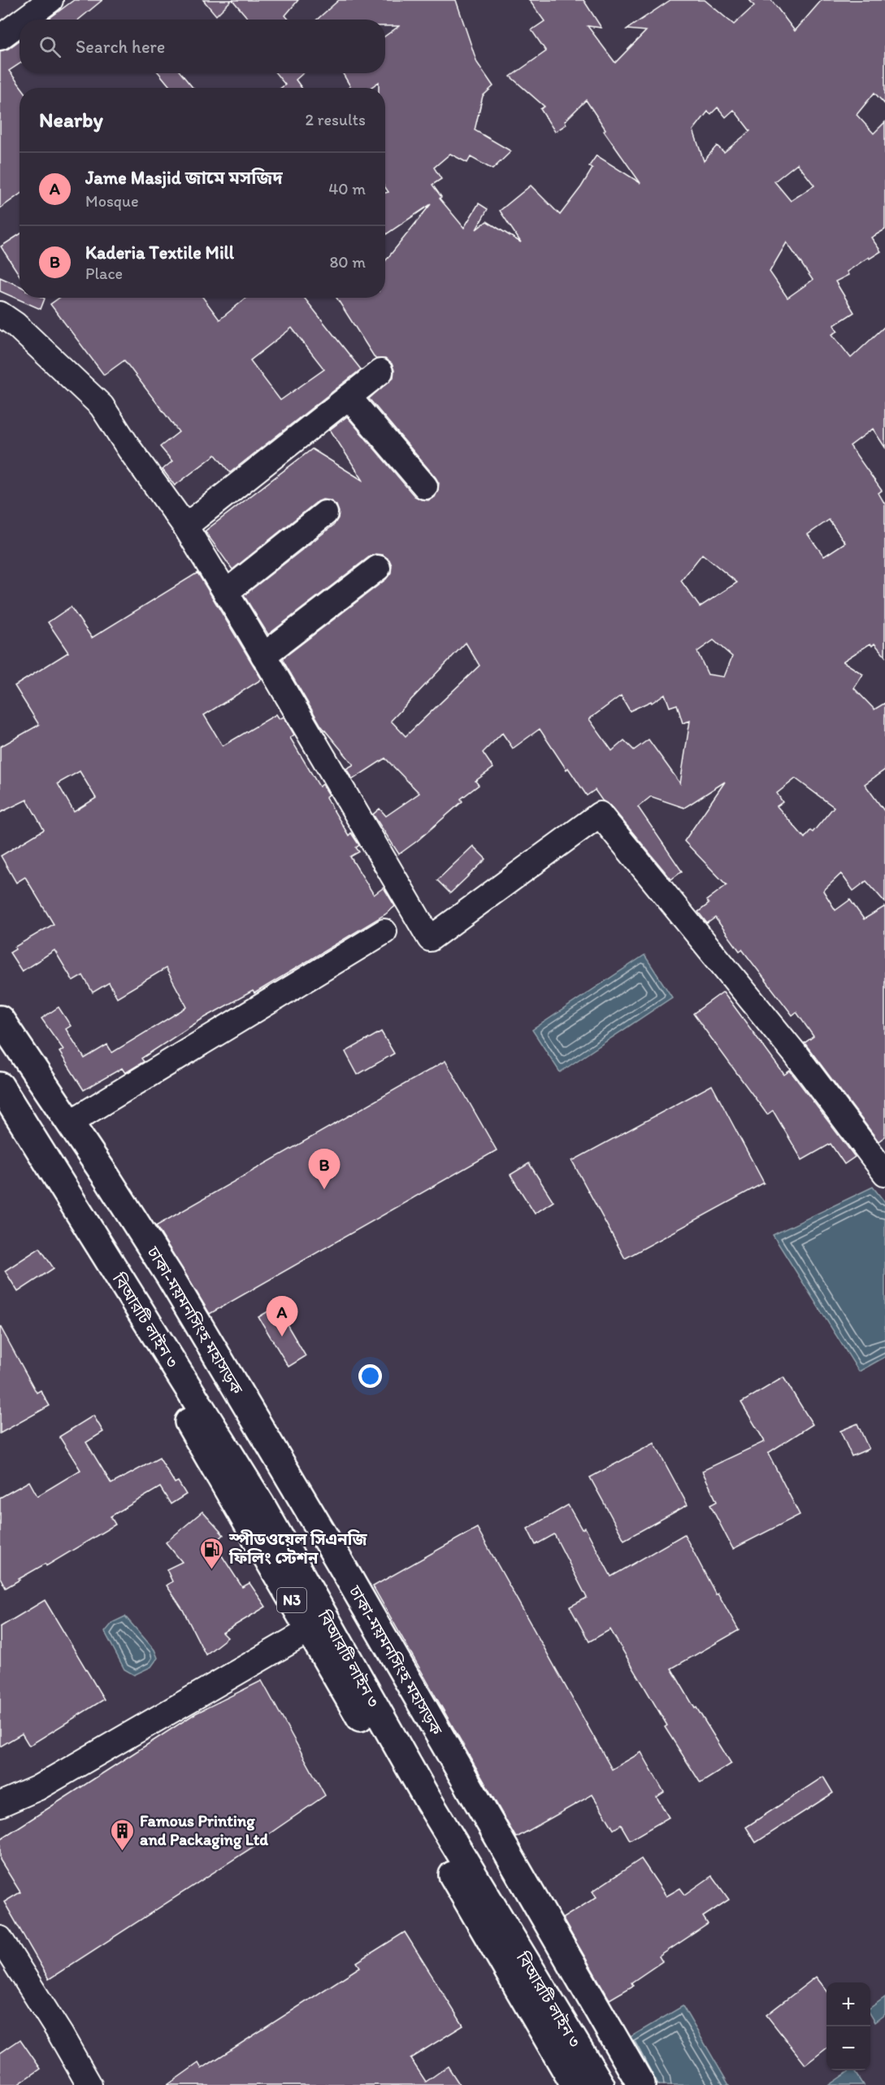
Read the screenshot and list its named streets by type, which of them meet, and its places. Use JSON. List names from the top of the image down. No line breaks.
{"streets":{"highway":["বিআরটি লাইন ৩","ঢাকা-ময়মনসিংহ মহাসড়ক","N3"]},"places":{"fuel station":["স্পীডওয়েল সিএনজি ফিলিং স্টেশন"],"building":["Famous Printing and Packaging Ltd"]},"page":{"search":"Search here","heading":["Nearby","2 results"],"list":[{"mark":"A","name":"Jame Masjid জামে মসজিদ","note":"Mosque","value":"40 m"},{"mark":"B","name":"Kaderia Textile Mill","note":"Place","value":"80 m"}],"pins":["B","A"],"map_buttons":["+","−"]}}
